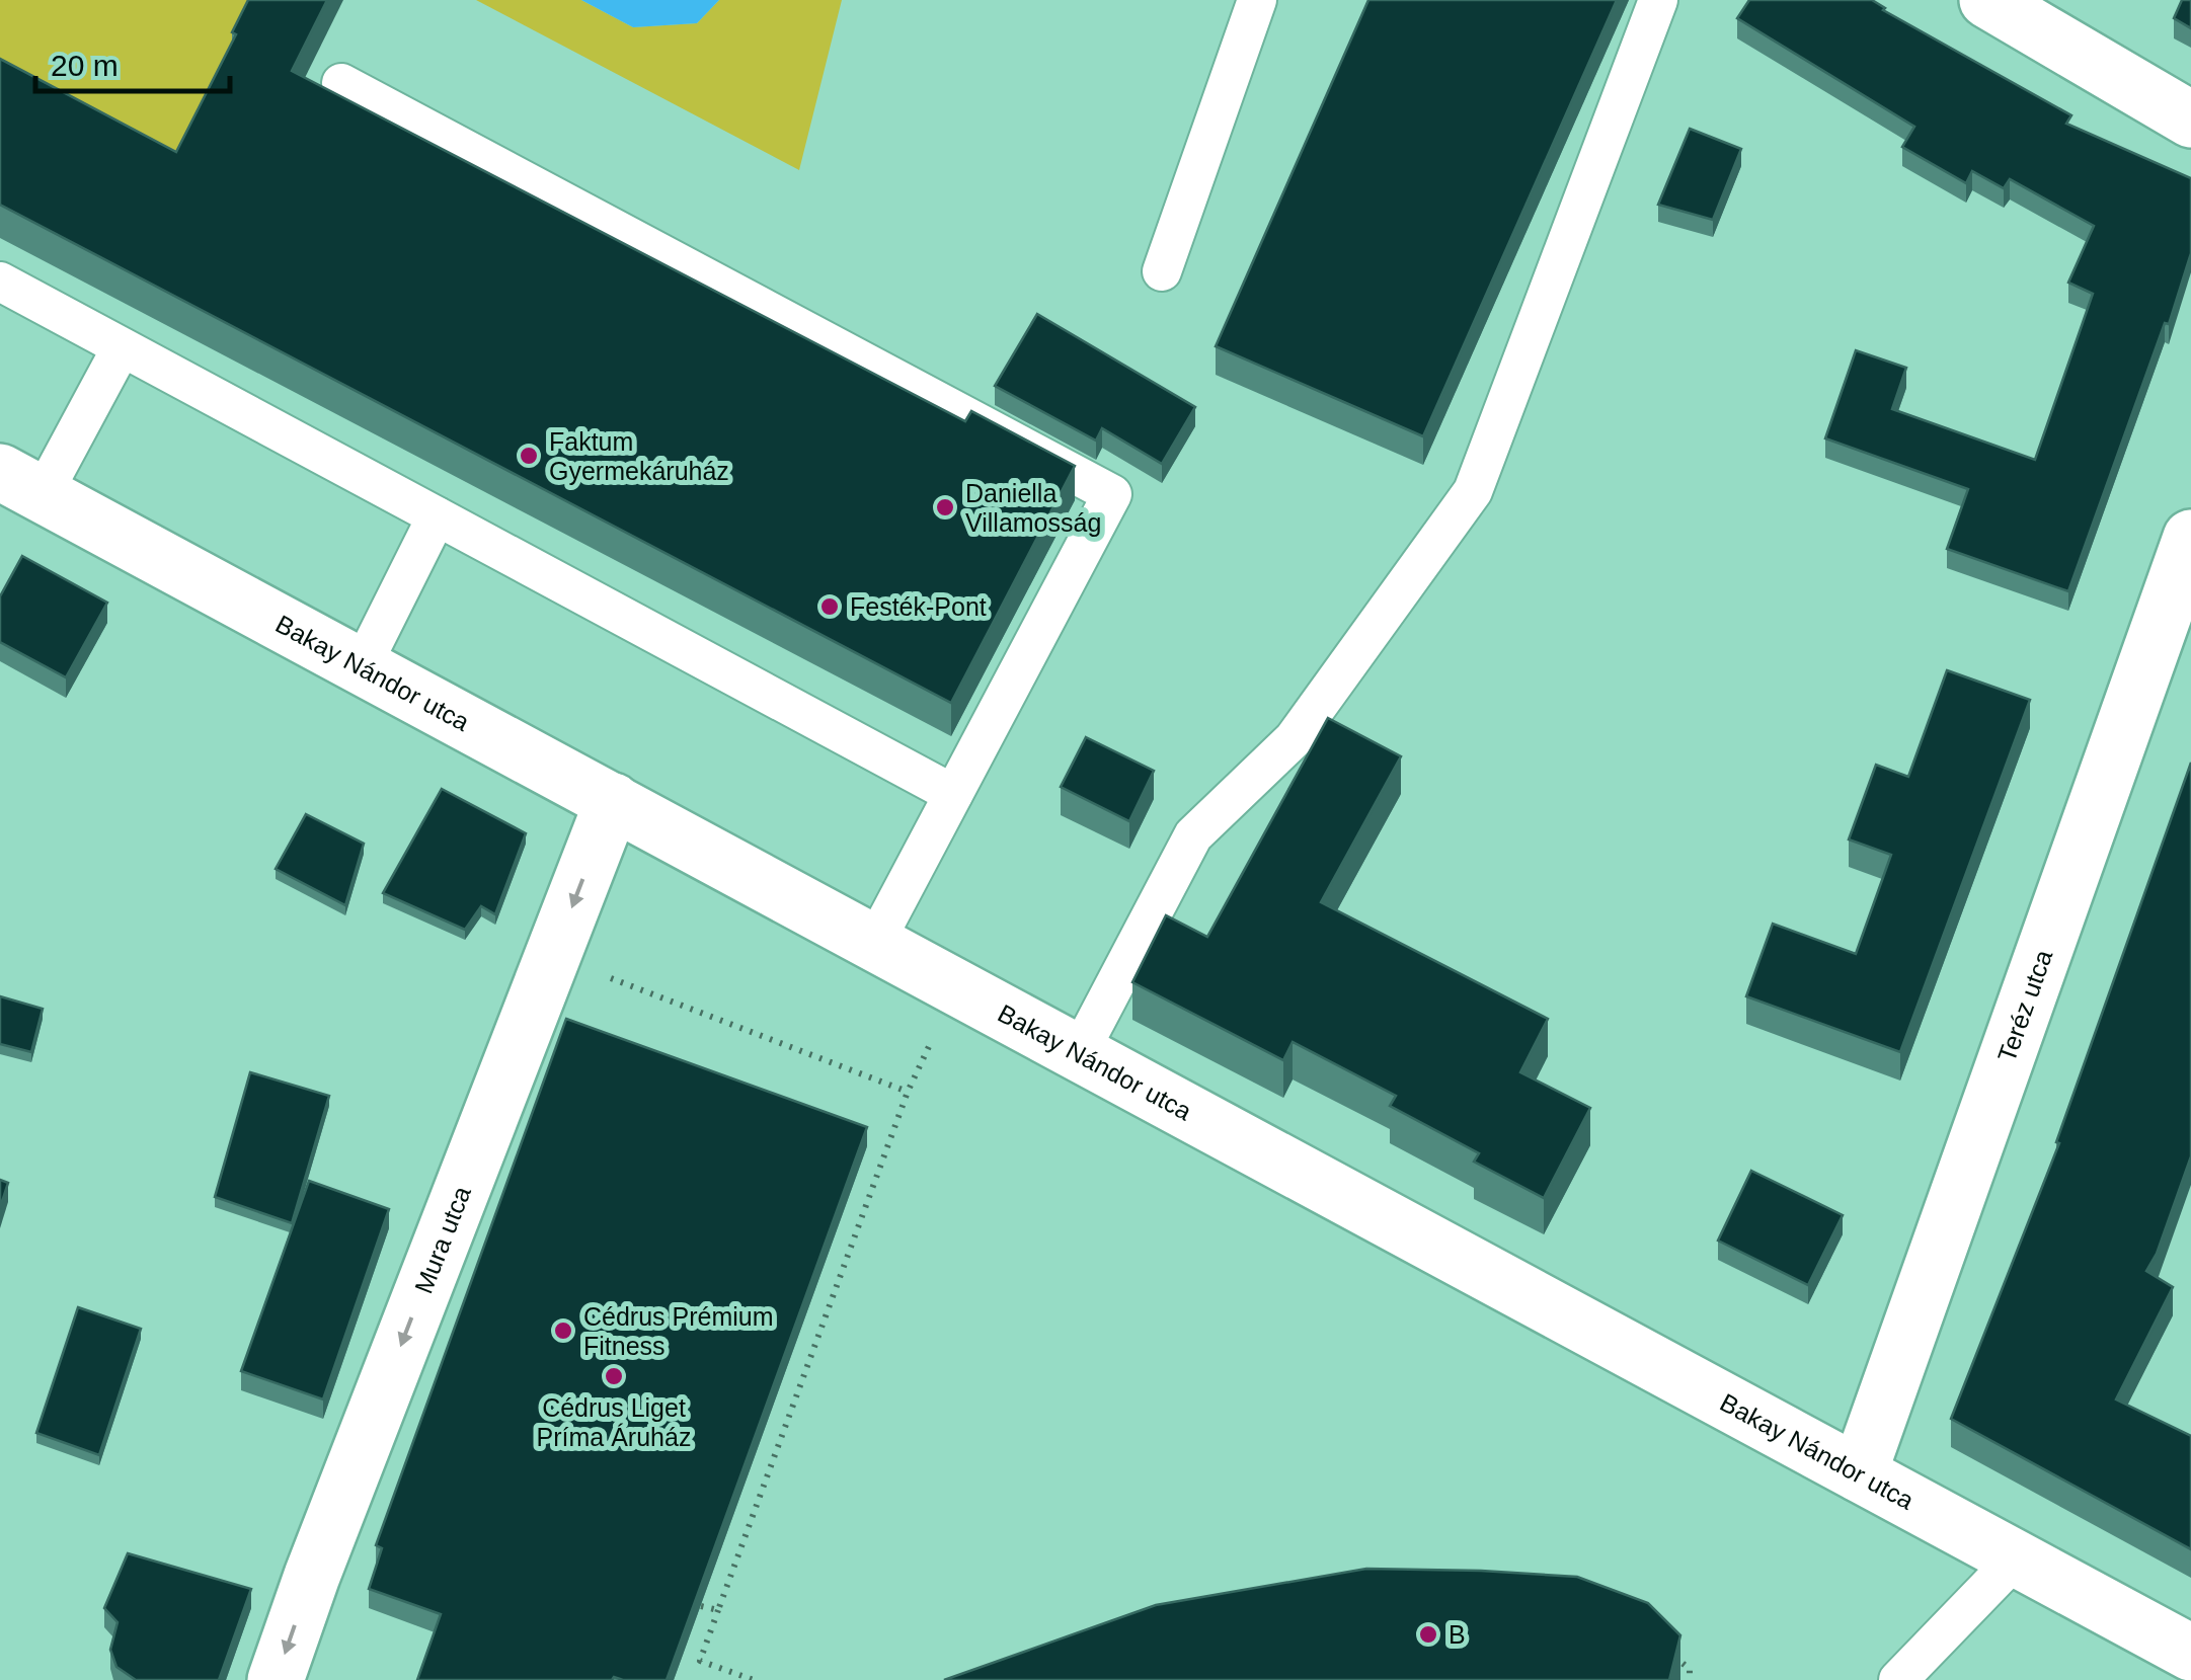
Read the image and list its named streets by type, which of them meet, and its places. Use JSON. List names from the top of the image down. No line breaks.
{"streets":{"street":["Bakay Nándor utca","Teréz utca","Mura utca"]},"crossings":[["Bakay Nándor utca","Teréz utca"],["Bakay Nándor utca","Mura utca"]],"one_way":["Mura utca"],"places":["Faktum Gyermekáruház","Daniella Villamosság","Festék-Pont","Cédrus Prémium Fitness","Cédrus Liget Príma Áruház","B"],"scale_bar":"20 m"}
